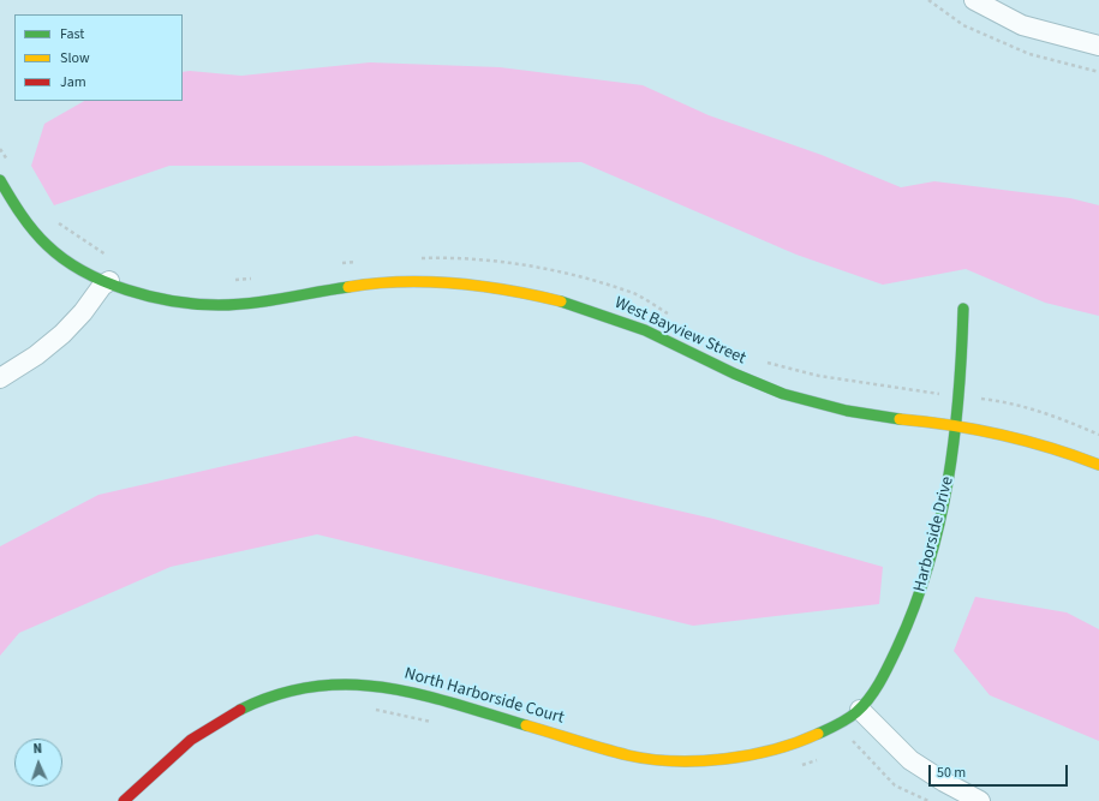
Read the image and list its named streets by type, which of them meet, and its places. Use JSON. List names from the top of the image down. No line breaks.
{"streets":{"street":["West Bayview Street","Harborside Drive","North Harborside Court"]},"crossings":[["West Bayview Street","Harborside Drive"],["Harborside Drive","North Harborside Court"]],"legend":["Fast","Slow","Jam"],"scale_bar":"50 m","north":"top"}
